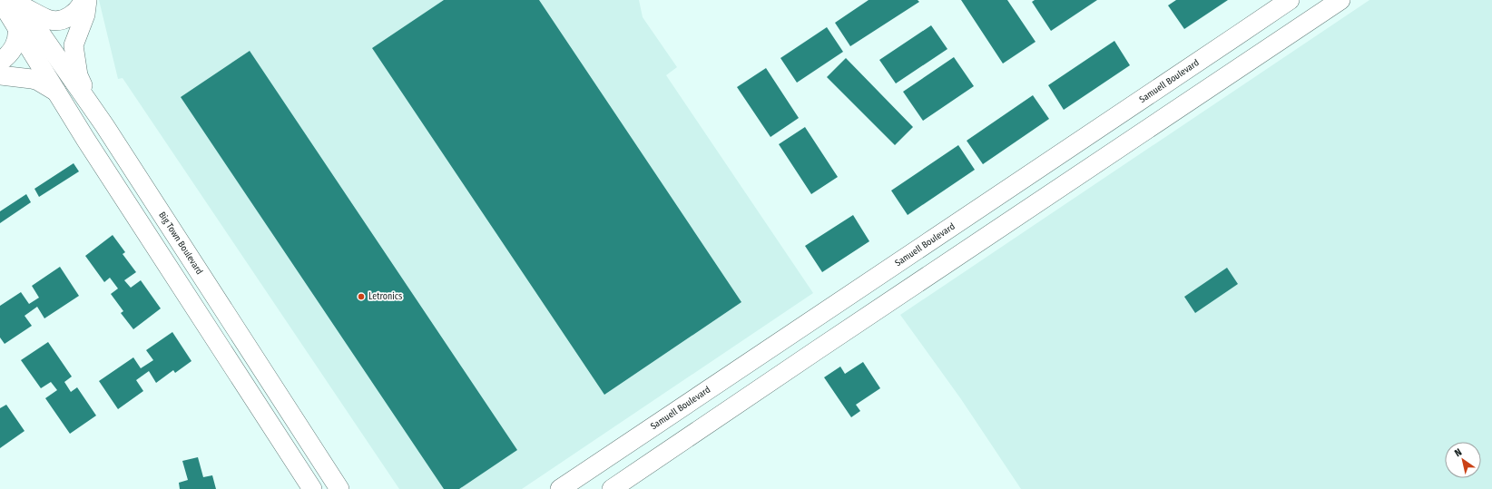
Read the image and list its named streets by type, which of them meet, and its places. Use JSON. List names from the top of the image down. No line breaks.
{"streets":{"main road":["Samuell Boulevard","Big Town Boulevard"]},"places":["Letronics"],"north":"top left"}
